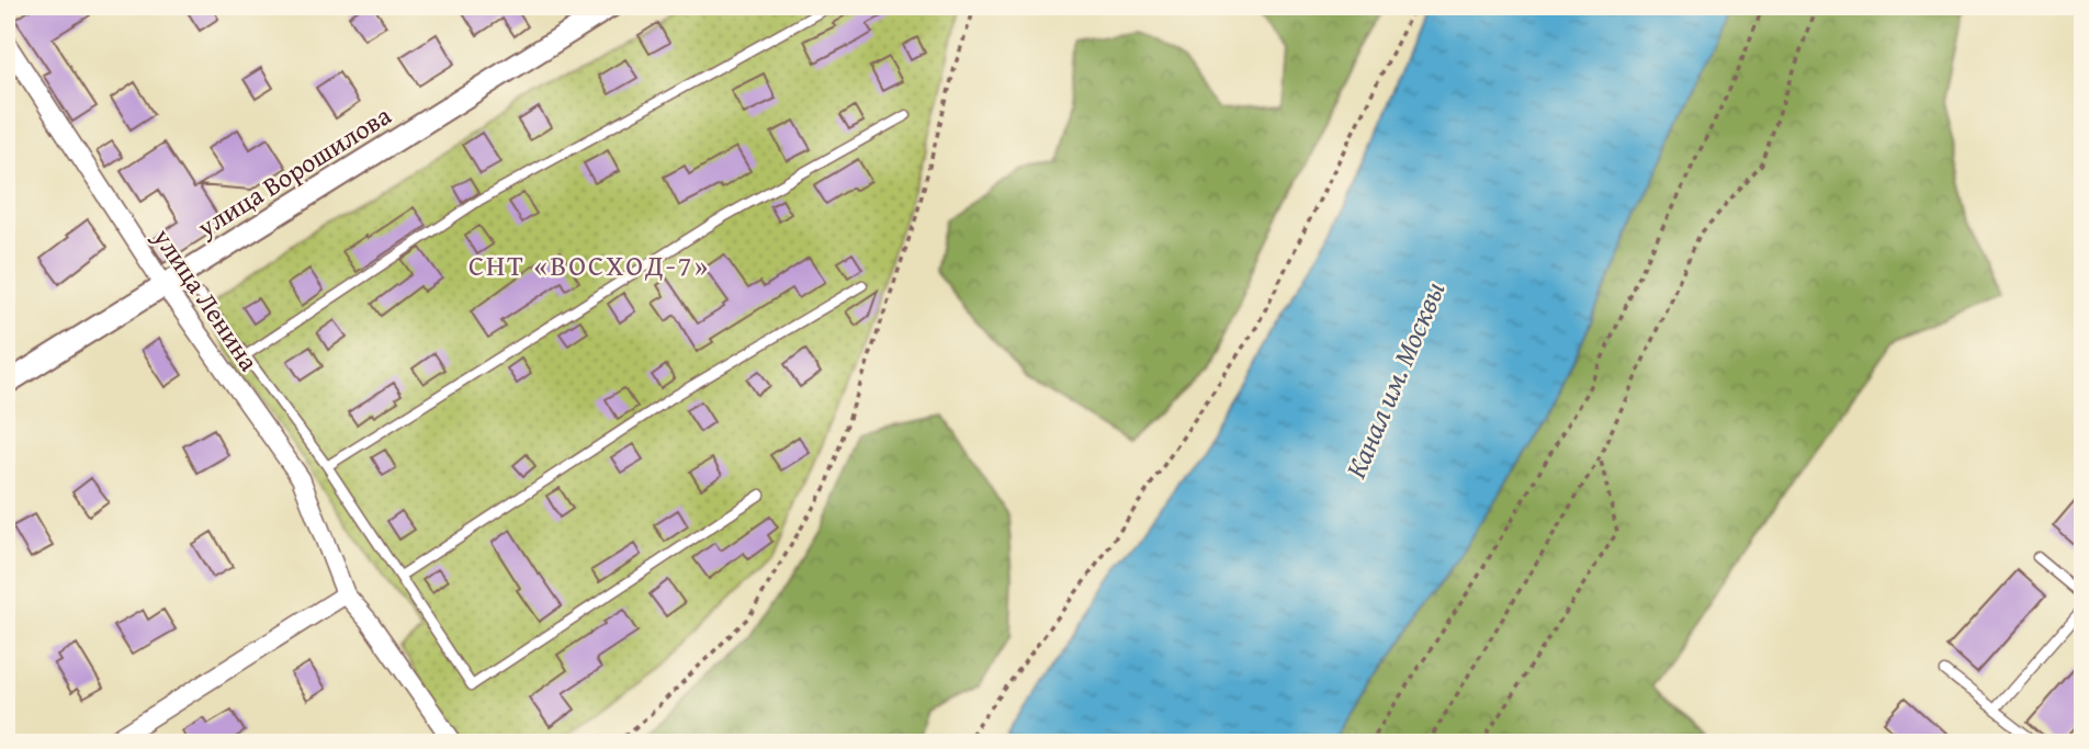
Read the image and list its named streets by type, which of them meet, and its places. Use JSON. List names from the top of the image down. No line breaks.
{"streets":{"street":["улица Ворошилова","улица Ленина"]},"crossings":[["улица Ворошилова","улица Ленина"]],"districts":["СНТ «ВОСХОД-7»"],"water":["Канал им. Москвы"]}
